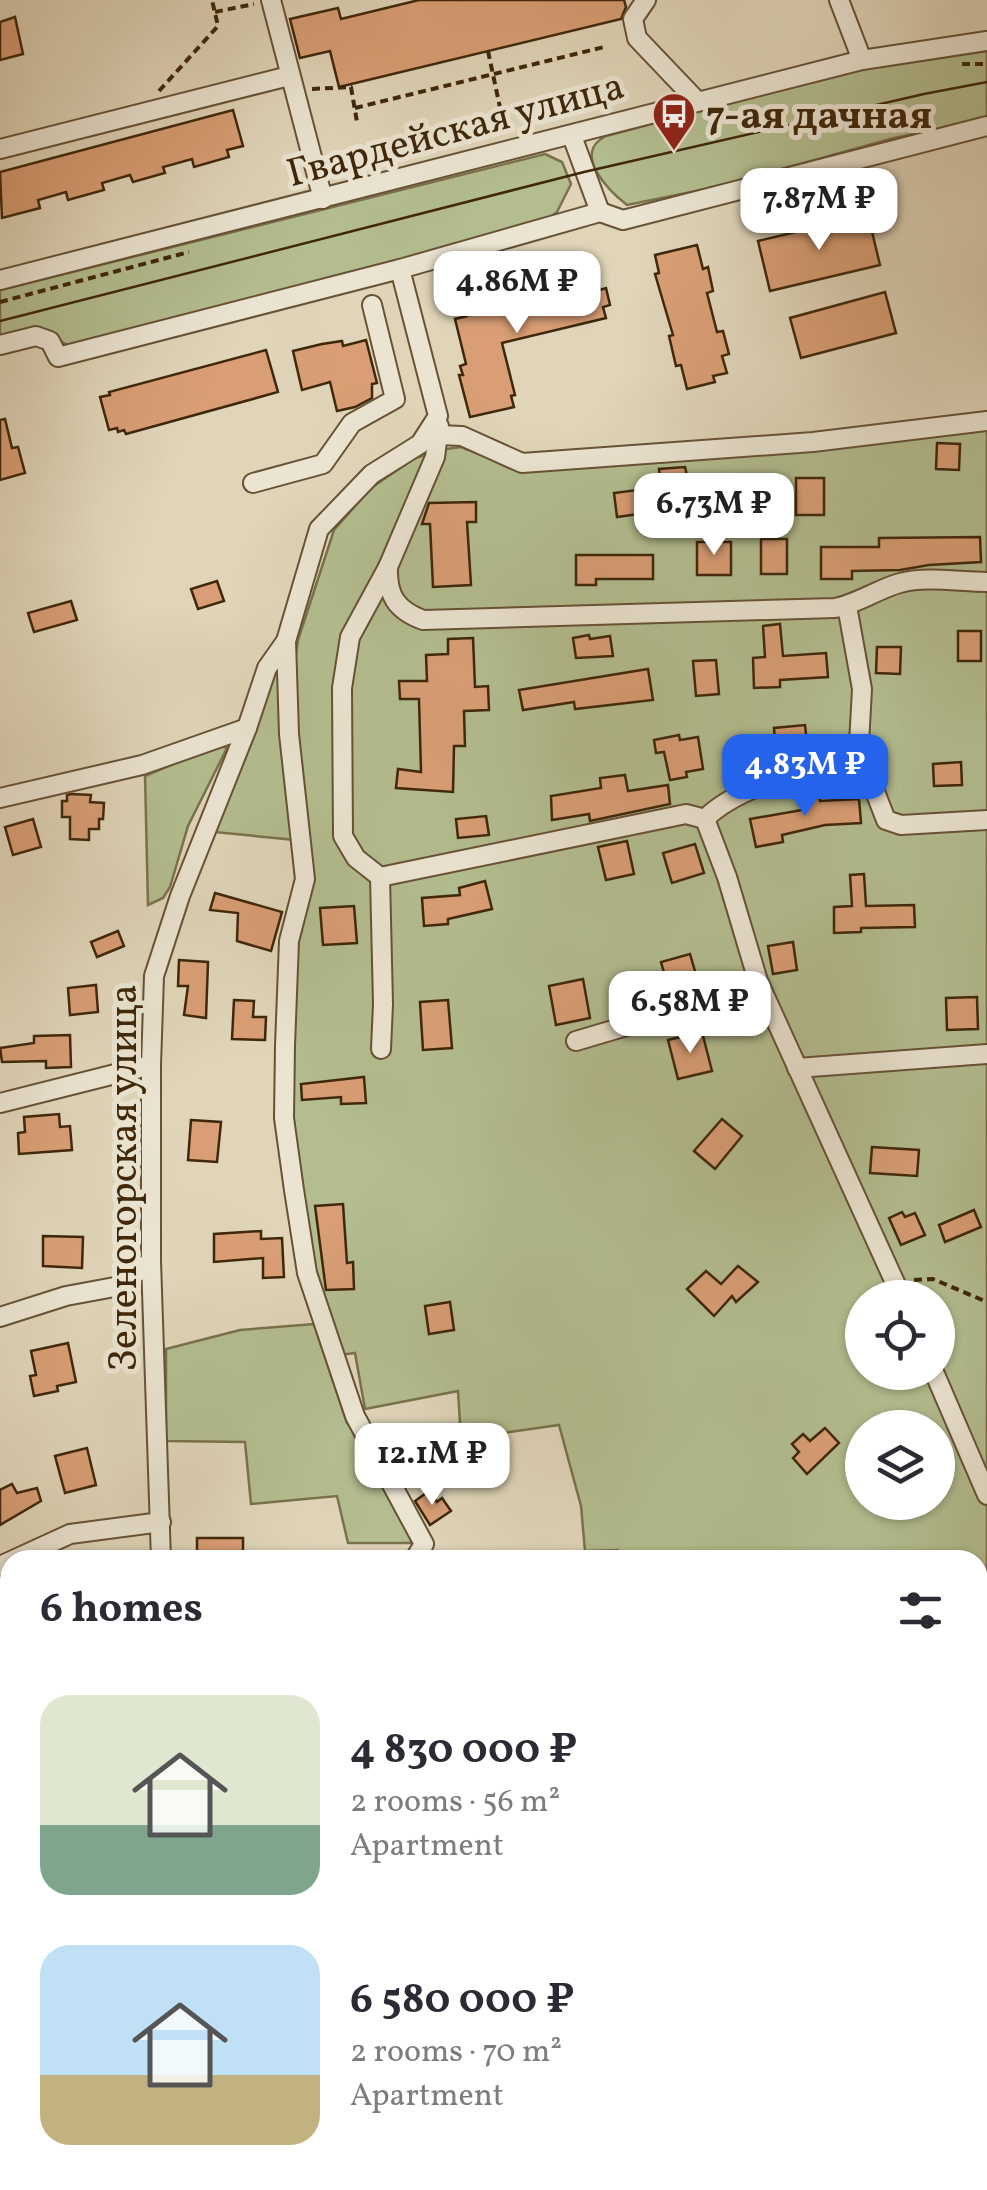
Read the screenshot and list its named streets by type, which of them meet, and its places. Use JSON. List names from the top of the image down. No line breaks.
{"streets":{"street":["Гвардейская улица","Зеленогорская улица"]},"places":{"bus stop":["7-ая дачная"]},"page":{"price":["7.87M ₽","4.86M ₽","6.73M ₽","4.83M ₽","6.58M ₽","12.1M ₽"],"heading":"6 homes","list":[{"name":"4 830 000 ₽","note":"2 rooms · 56 m² · Apartment"},{"name":"6 580 000 ₽","note":"2 rooms · 70 m² · Apartment"}]}}
